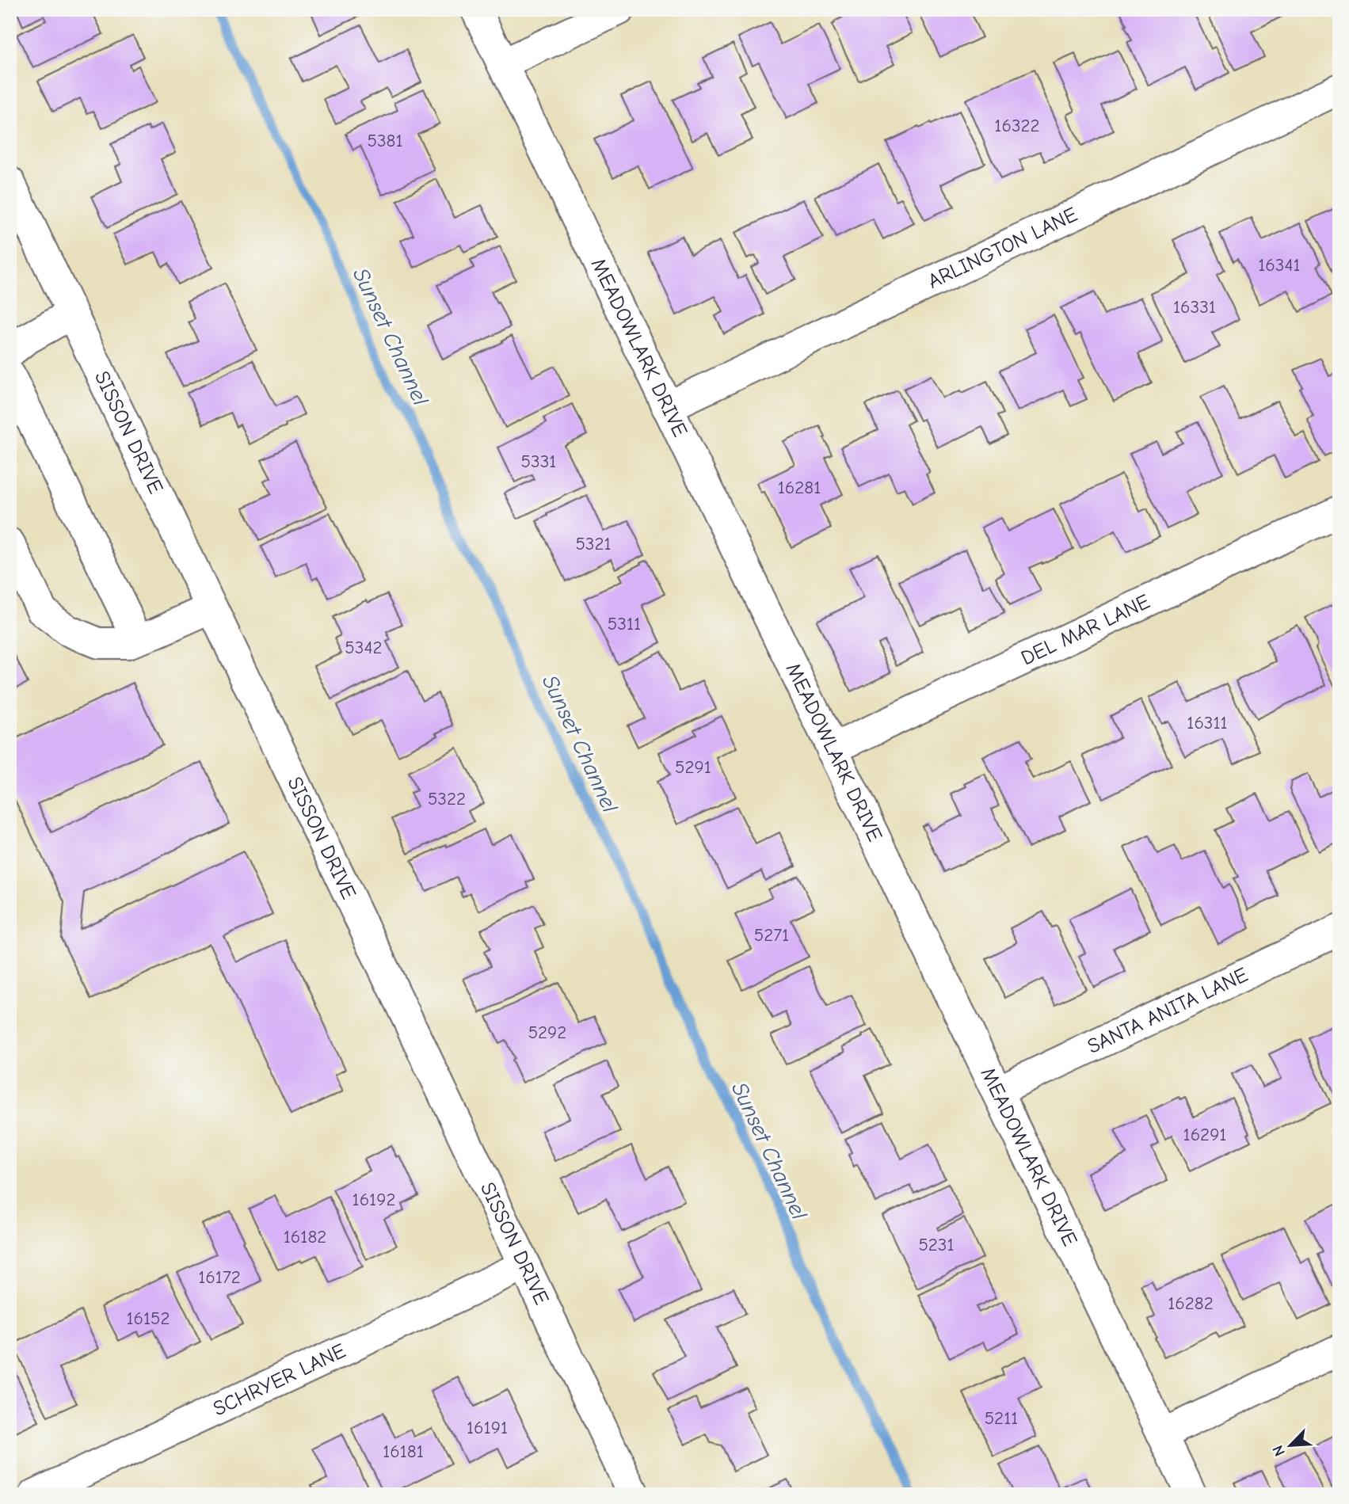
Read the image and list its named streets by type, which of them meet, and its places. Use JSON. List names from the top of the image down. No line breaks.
{"streets":{"street":["ARLINGTON LANE","MEADOWLARK DRIVE","SISSON DRIVE","DEL MAR LANE","SANTA ANITA LANE","SCHRYER LANE"]},"crossings":[["ARLINGTON LANE","MEADOWLARK DRIVE"],["MEADOWLARK DRIVE","DEL MAR LANE"],["MEADOWLARK DRIVE","SANTA ANITA LANE"],["SISSON DRIVE","SCHRYER LANE"]],"water":["Sunset Channel"],"house_numbers":["16322","5381","16341","16331","5331","16281","5321","5311","5342","16311","5291","5322","5271","5292","16291","16192","16182","5231","16172","16282","16152","5211","16191","16181"],"north":"bottom left"}
